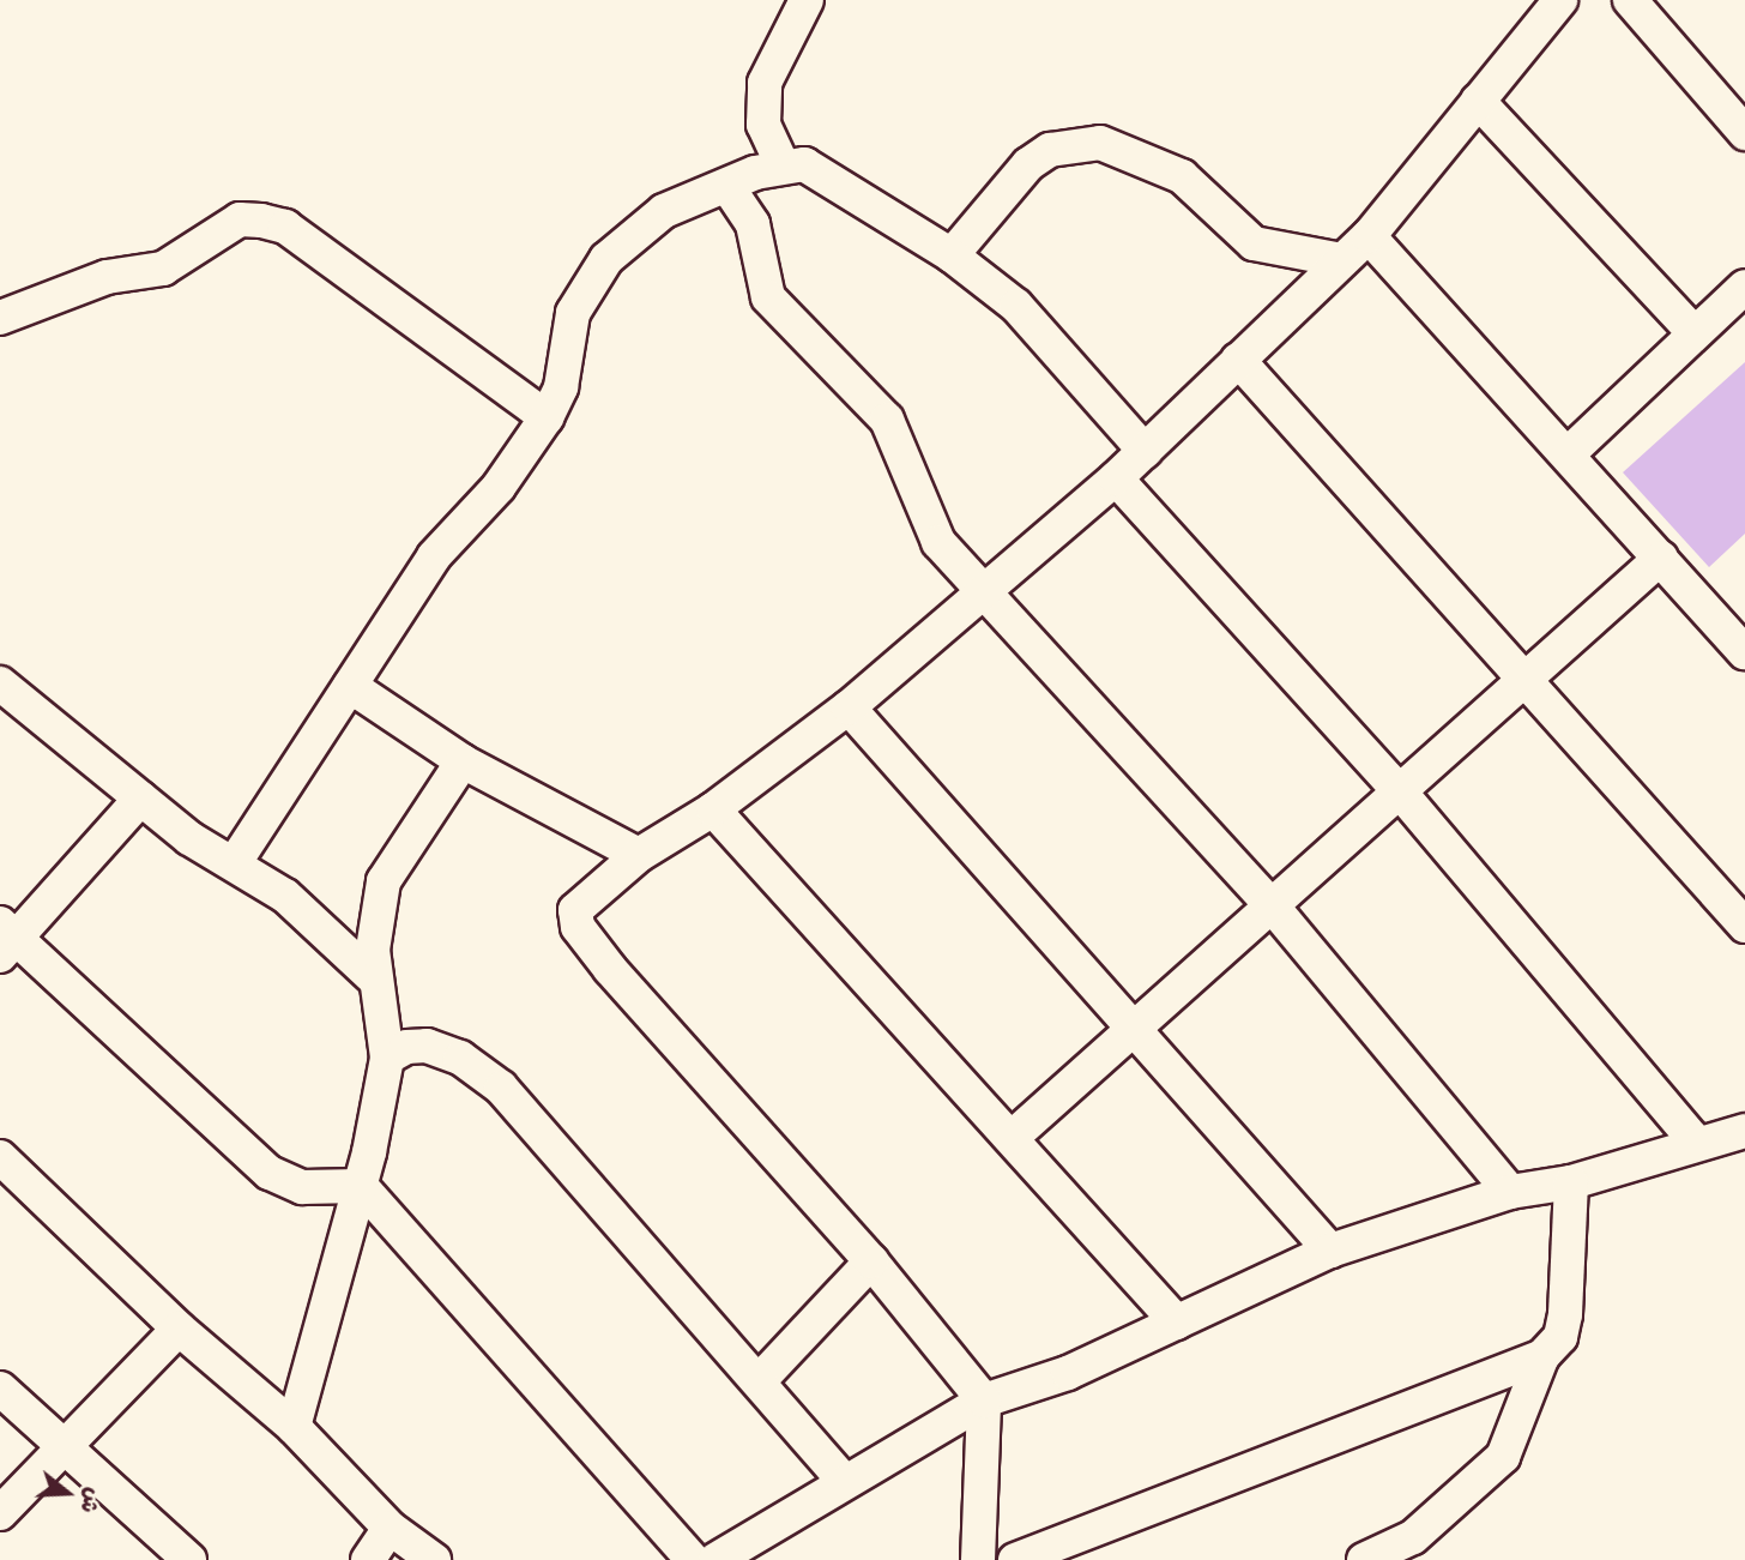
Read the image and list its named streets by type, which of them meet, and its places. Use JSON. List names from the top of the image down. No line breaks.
{"north":"right"}
